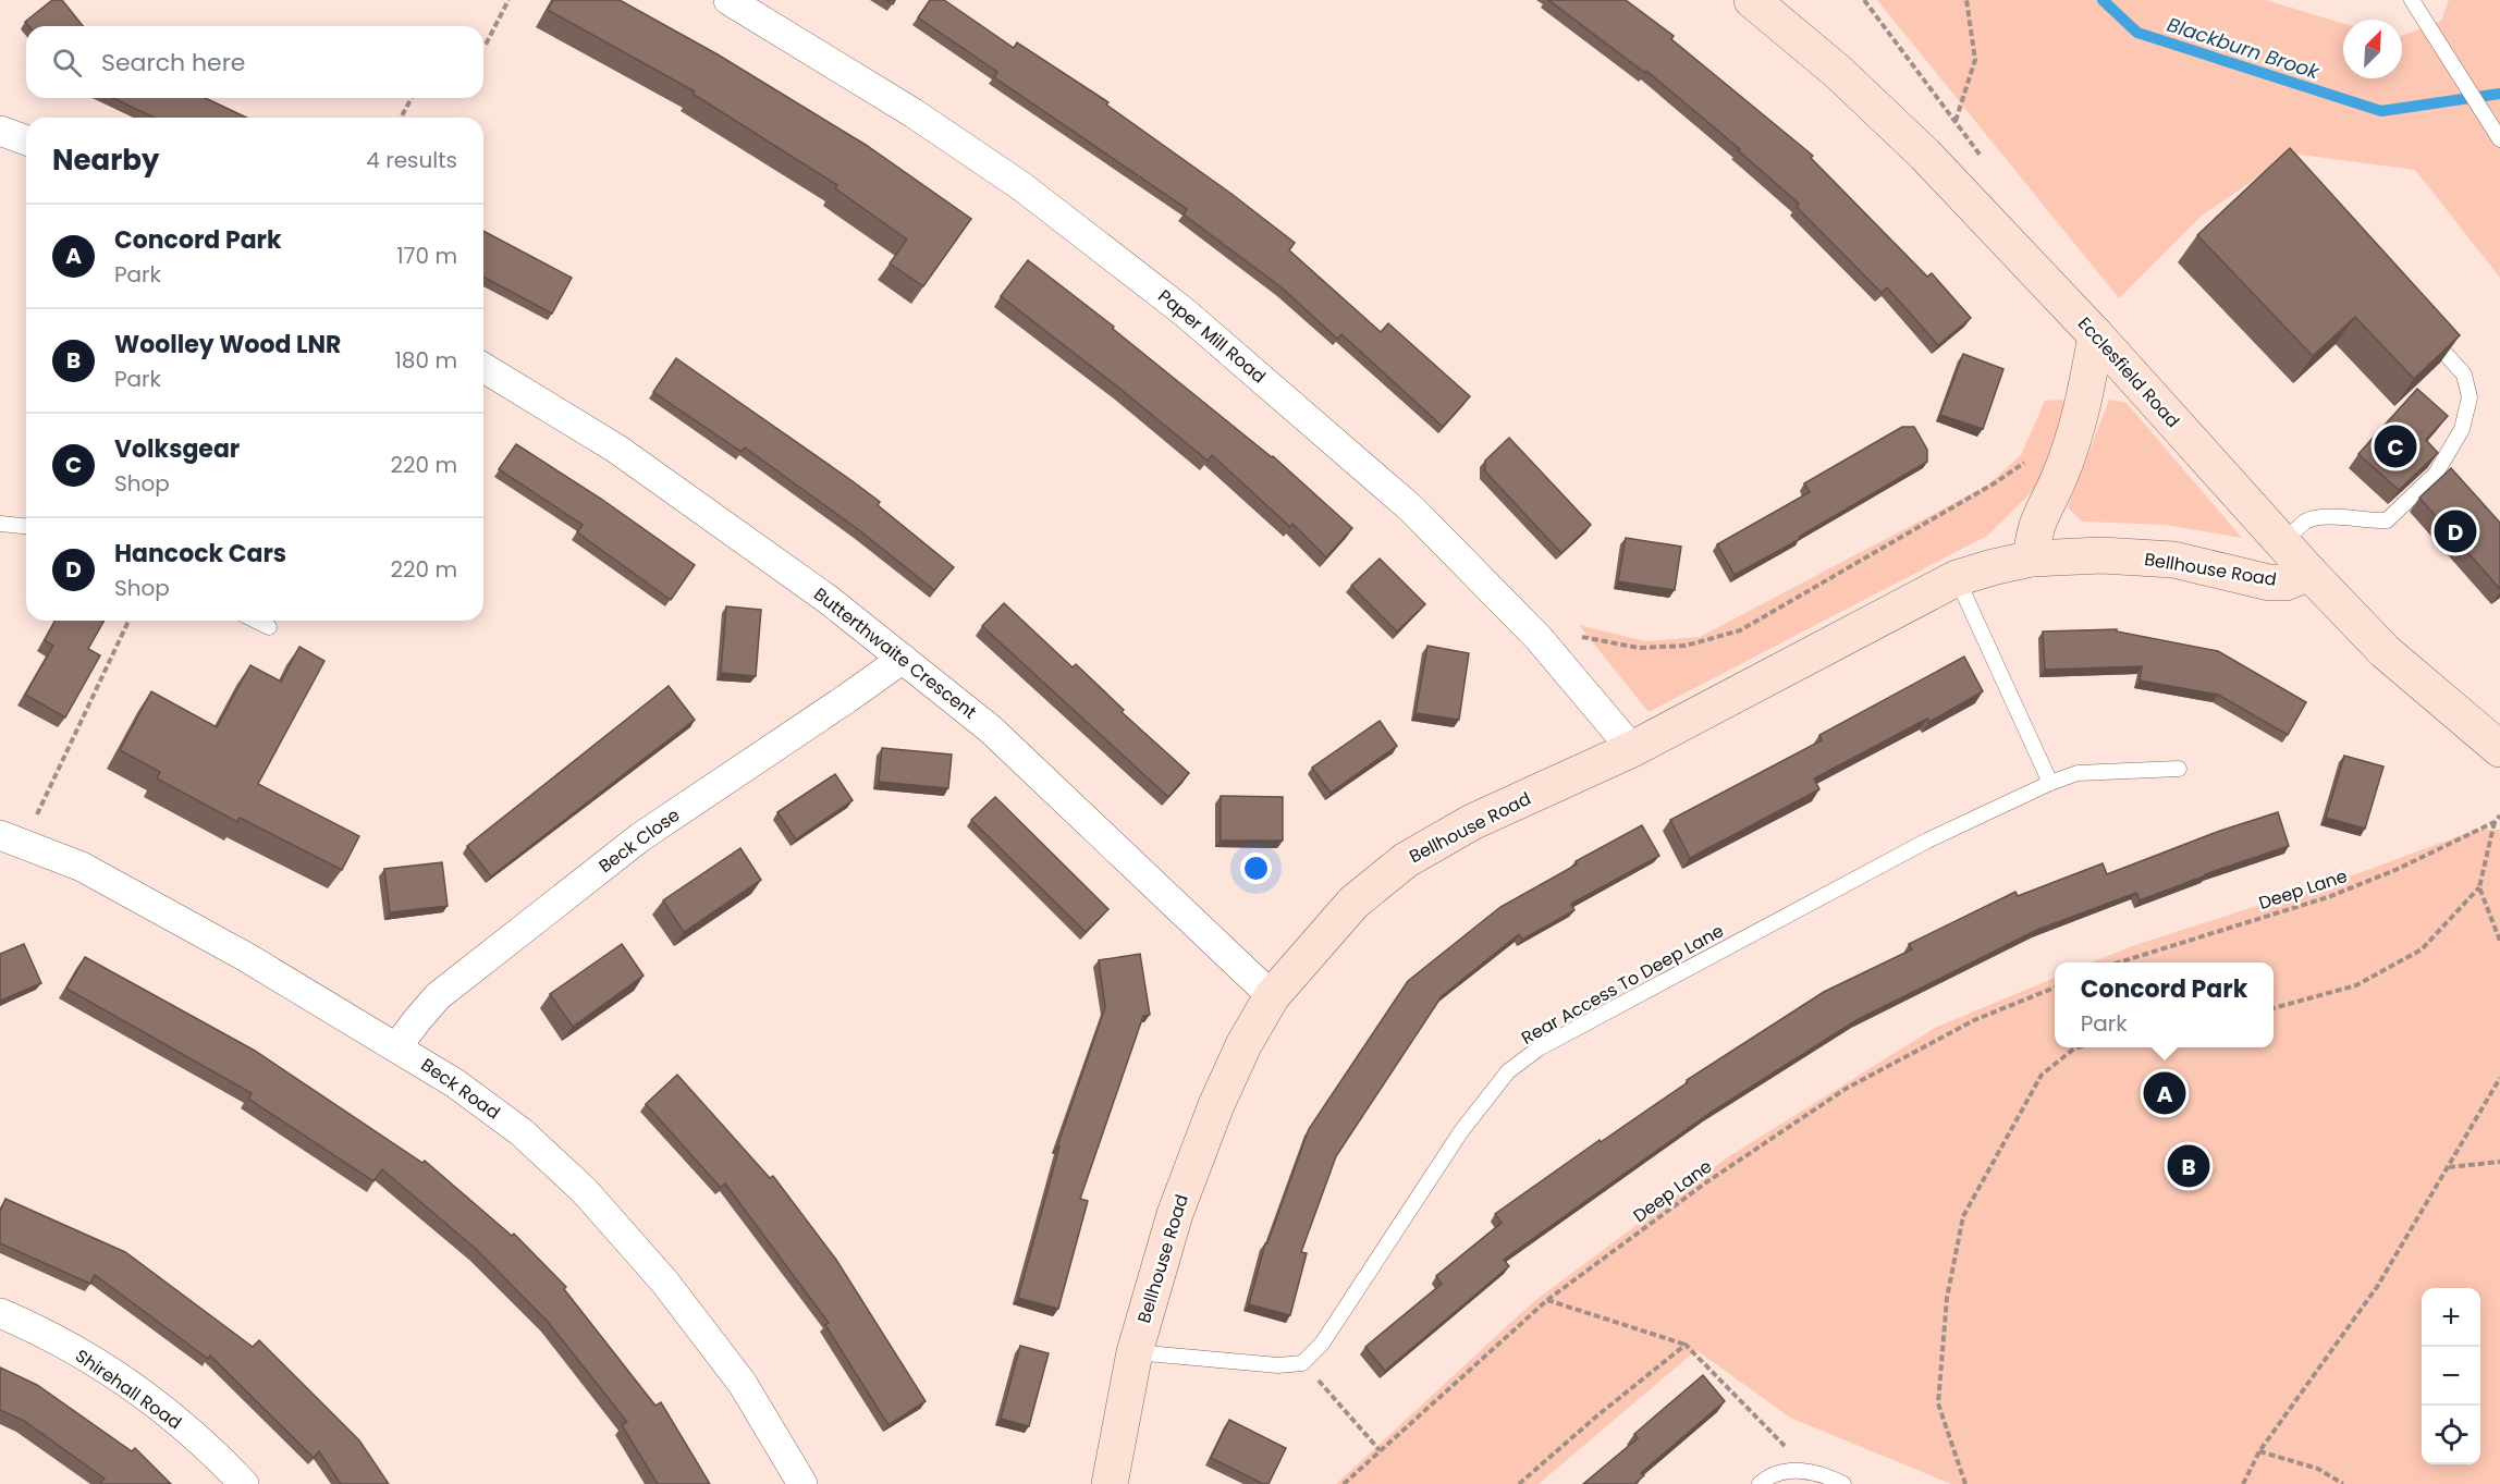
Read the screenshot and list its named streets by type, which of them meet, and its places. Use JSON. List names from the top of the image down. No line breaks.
{"streets":{"main road":["Ecclesfield Road","Bellhouse Road"],"street":["Paper Mill Road","Butterthwaite Crescent","Beck Close","Beck Road","Shirehall Road"],"lane":["Rear Access To Deep Lane"],"path":["Deep Lane"]},"crossings":[["Paper Mill Road","Bellhouse Road"],["Ecclesfield Road","Bellhouse Road"],["Bellhouse Road","Butterthwaite Crescent"],["Butterthwaite Crescent","Beck Close"],["Beck Close","Beck Road"]],"water":["Blackburn Brook"],"north":"top right","page":{"search":"Search here","heading":["Nearby","4 results"],"list":[{"mark":"A","name":"Concord Park","note":"Park","value":"170 m"},{"mark":"B","name":"Woolley Wood LNR","note":"Park","value":"180 m"},{"mark":"C","name":"Volksgear","note":"Shop","value":"220 m"},{"mark":"D","name":"Hancock Cars","note":"Shop","value":"220 m"}],"pins":["C","D","A","B"],"popup":["Concord Park","Park"],"map_buttons":["+","−"]}}
